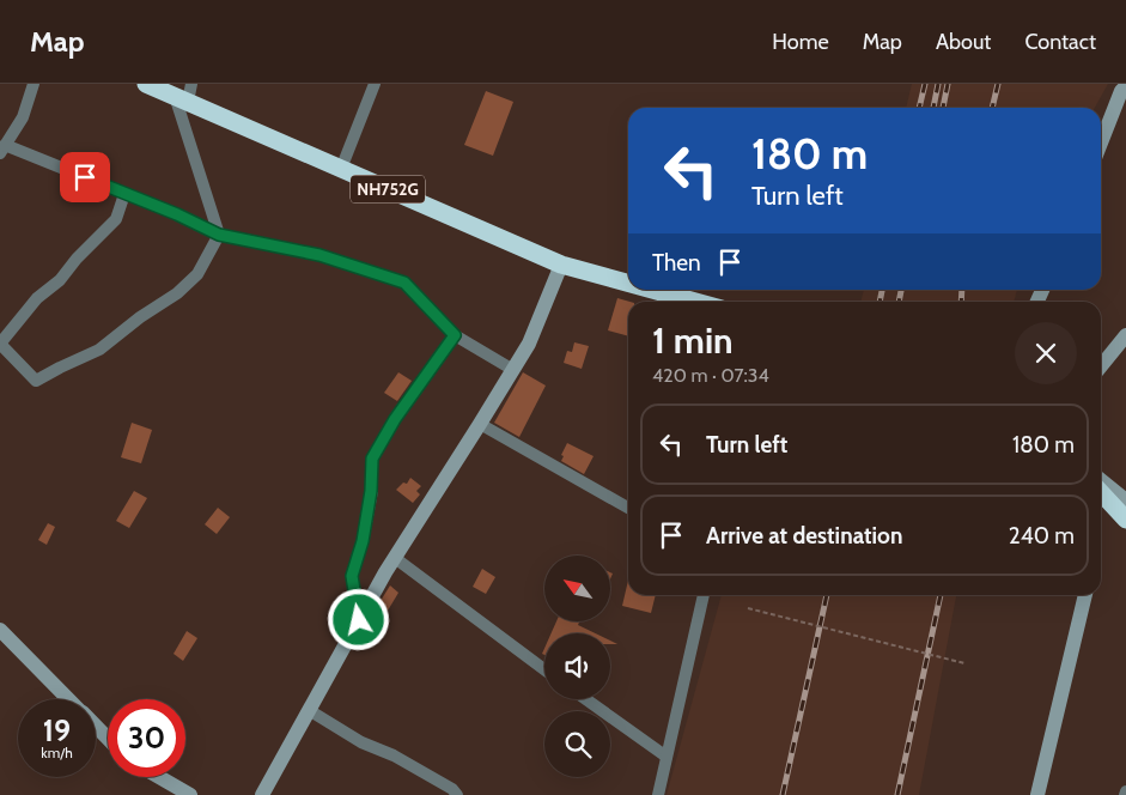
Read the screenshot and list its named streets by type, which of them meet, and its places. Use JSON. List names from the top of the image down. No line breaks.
{"streets":{"highway":["NH752G"]},"north":"top left","page":{"header":"Map","nav":["Home","Map","About","Contact"],"turn":["180 m","Turn left"],"then":"Then","heading":["1 min","420 m · 07:34"],"list":[{"name":"Turn left","value":"180 m"},{"name":"Arrive at destination","value":"240 m"}],"speed":"19 km/h","limit":"30"}}
